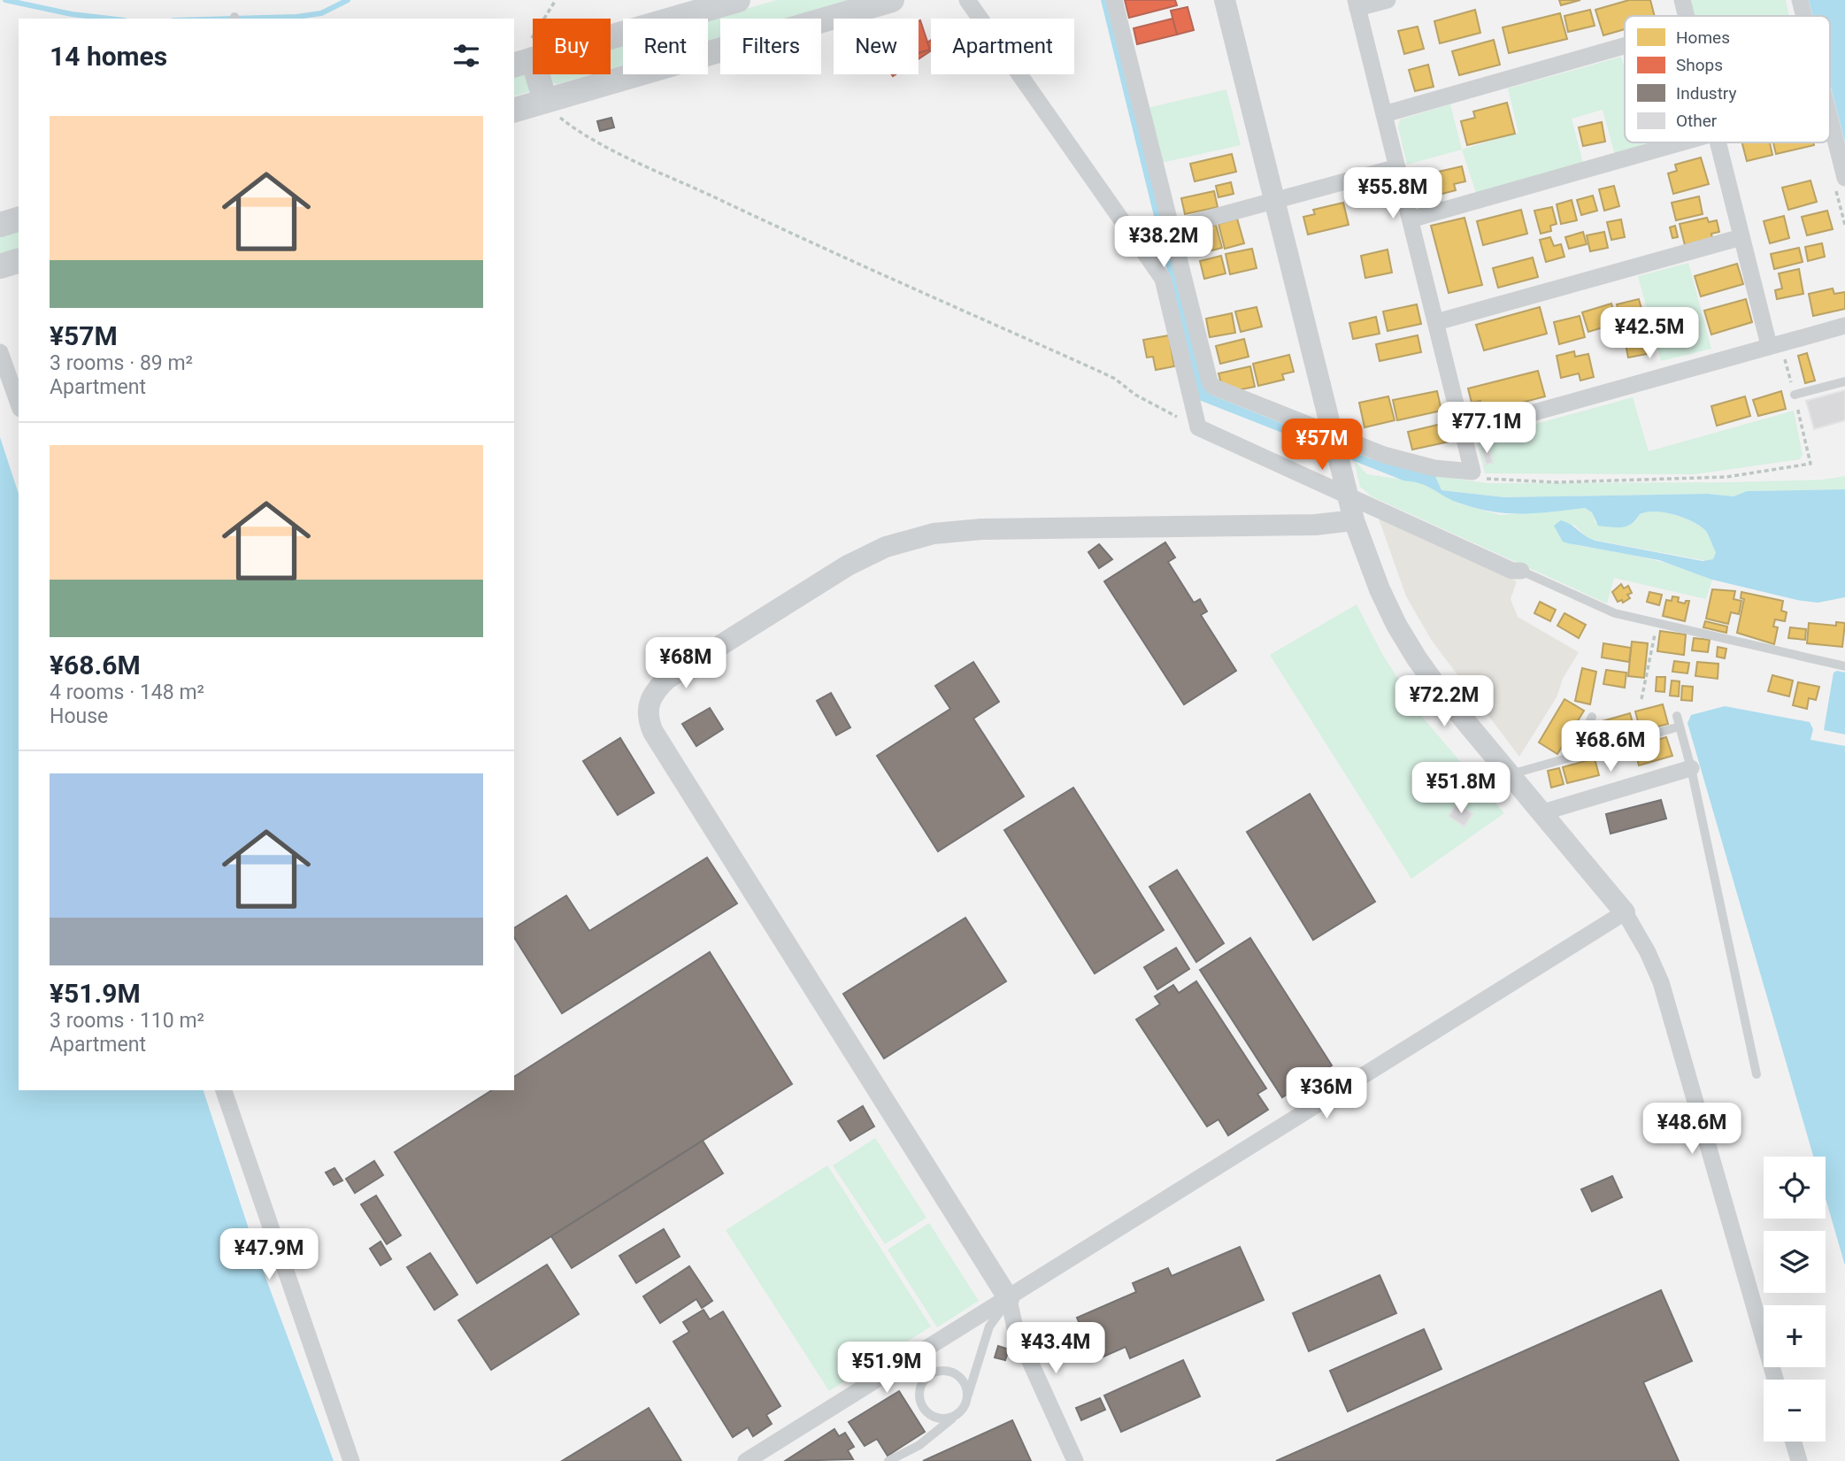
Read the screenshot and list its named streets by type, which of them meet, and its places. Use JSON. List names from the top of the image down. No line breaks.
{"legend":["Homes","Shops","Industry","Other"],"page":{"chip":["Buy","Rent","Filters","New","Apartment"],"heading":"14 homes","list":[{"name":"¥57M","note":"3 rooms · 89 m² · Apartment"},{"name":"¥68.6M","note":"4 rooms · 148 m² · House"},{"name":"¥51.9M","note":"3 rooms · 110 m² · Apartment"}],"price":["¥55.8M","¥38.2M","¥42.5M","¥77.1M","¥57M","¥68M","¥72.2M","¥68.6M","¥51.8M","¥36M","¥48.6M","¥47.9M","¥43.4M","¥51.9M"],"map_buttons":["+","−"]}}
